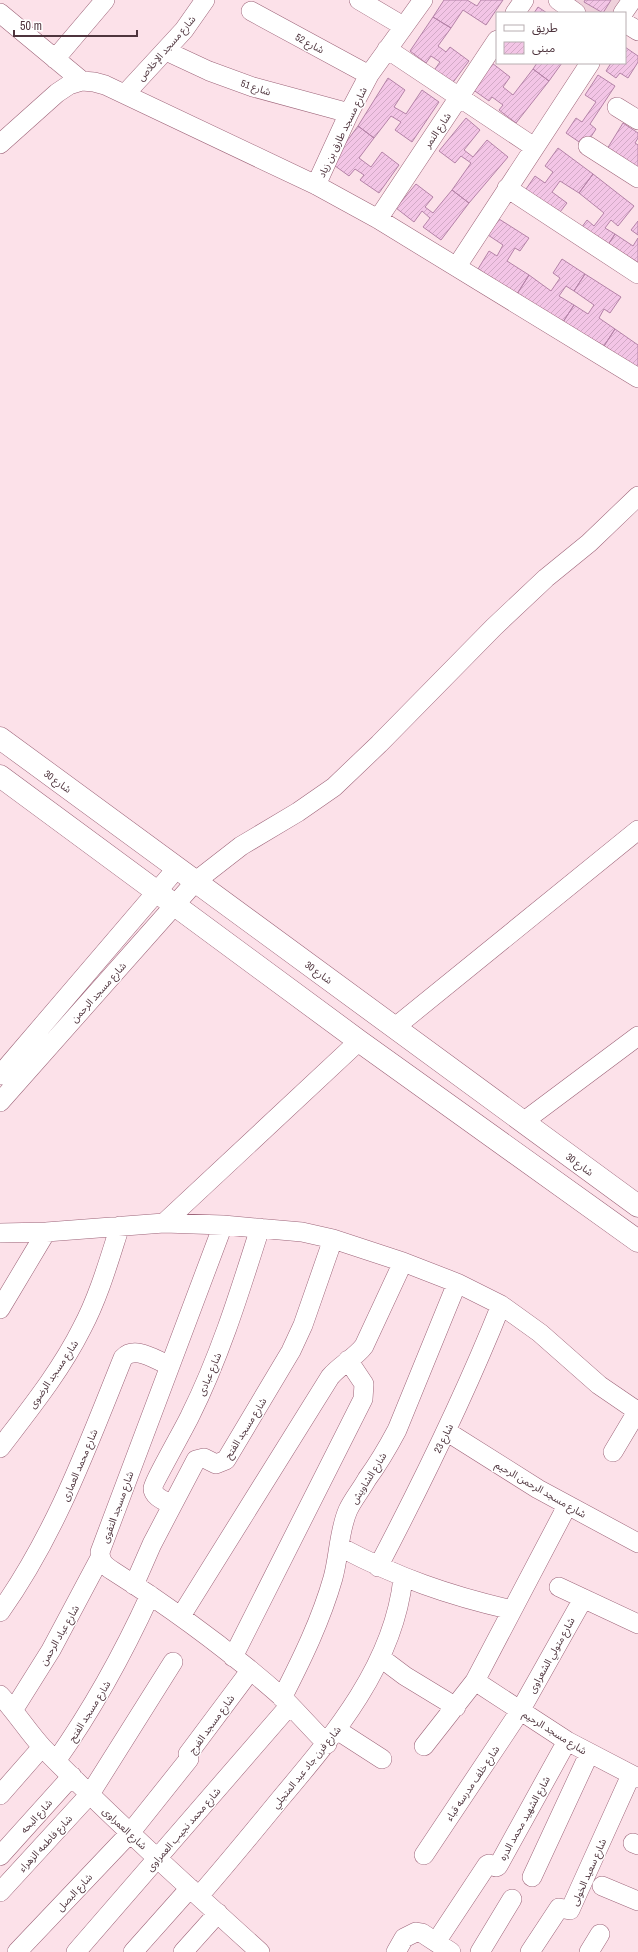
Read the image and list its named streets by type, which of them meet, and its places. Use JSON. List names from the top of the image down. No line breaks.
{"streets":{"street":["شارع 52","شارع مسجد الإخلاص","شارع 51","شارع النمر","شارع مسجد طارق بن زياد","شارع 30","شارع مسجد الرحمن","شارع مسجد الرضوى","شارع عبادى","شارع مسجد الفتح","شارع 23","شارع محمد العمارى","شارع الشاويش","شارع مسجد الرحمن الرحيم","شارع مسجد التقوى","شارع عباد الرحمن","شارع متولي الشعراوى","شارع مسجد الفرج","شارع مسجد الرحيم","شارع فرن جاد عبد المتجلي","شارع خلف مدرسه قباء","شارع البحه","شارع الشهيد محمد الدره","شارع العمراوى","شارع محمد نجيب العمراوى","شارع فاطمه الزهراء","شارع سعيد الخولى","شارع البصل"]},"crossings":[["شارع 52","شارع مسجد طارق بن زياد"],["شارع مسجد الإخلاص","شارع 51"],["شارع 51","شارع مسجد طارق بن زياد"],["شارع 30","شارع مسجد الرحمن"],["شارع عبادى","شارع مسجد الفتح"],["شارع مسجد الفتح","شارع العمراوى"],["شارع 23","شارع مسجد الرحمن الرحيم"],["شارع محمد العمارى","شارع مسجد التقوى"],["شارع الشاويش","شارع محمد نجيب العمراوى"],["شارع مسجد التقوى","شارع عباد الرحمن"],["شارع عباد الرحمن","شارع العمراوى"],["شارع متولي الشعراوى","شارع مسجد الرحيم"],["شارع متولي الشعراوى","شارع خلف مدرسه قباء"],["شارع مسجد الفرج","شارع العمراوى"],["شارع مسجد الفرج","شارع البصل"],["شارع مسجد الرحيم","شارع خلف مدرسه قباء"],["شارع مسجد الرحيم","شارع الشهيد محمد الدره"],["شارع مسجد الرحيم","شارع سعيد الخولى"],["شارع فرن جاد عبد المتجلي","شارع العمراوى"],["شارع البحه","شارع العمراوى"],["شارع العمراوى","شارع محمد نجيب العمراوى"],["شارع العمراوى","شارع فاطمه الزهراء"],["شارع العمراوى","شارع البصل"]],"legend":["طريق","مبنى"],"scale_bar":"50 m"}
